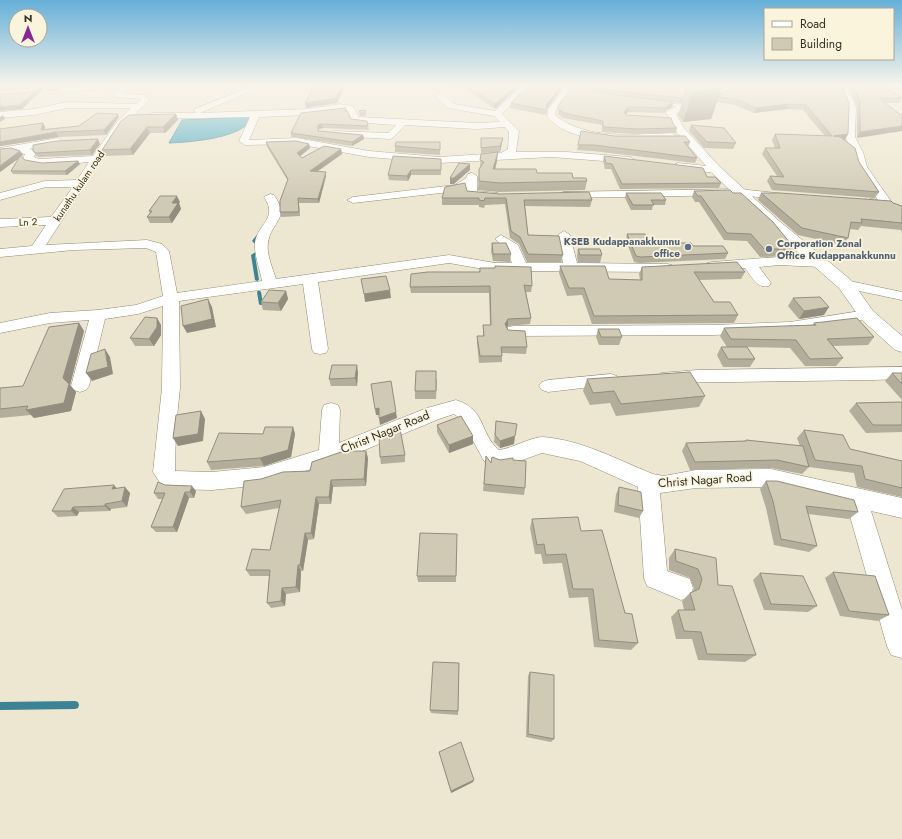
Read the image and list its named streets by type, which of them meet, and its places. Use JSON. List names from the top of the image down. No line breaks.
{"streets":{"street":["kunathu kulam road","Ln 2","Christ Nagar Road"]},"crossings":[["kunathu kulam road","Ln 2"],["kunathu kulam road","Christ Nagar Road"]],"places":["KSEB Kudappanakkunnu office","Corporation Zonal Office Kudappanakkunnu"],"legend":["Road","Building"],"north":"top"}
